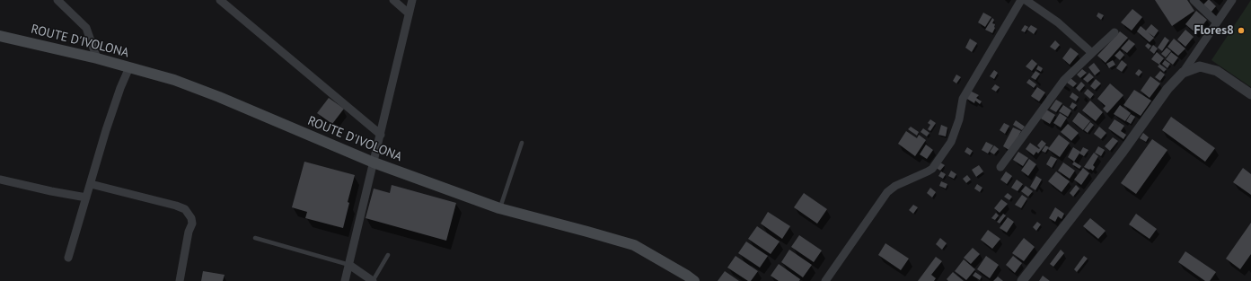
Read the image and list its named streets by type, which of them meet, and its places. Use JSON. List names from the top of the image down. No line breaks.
{"streets":{"main road":["ROUTE D'IVOLONA"]},"places":["Flores8"]}
